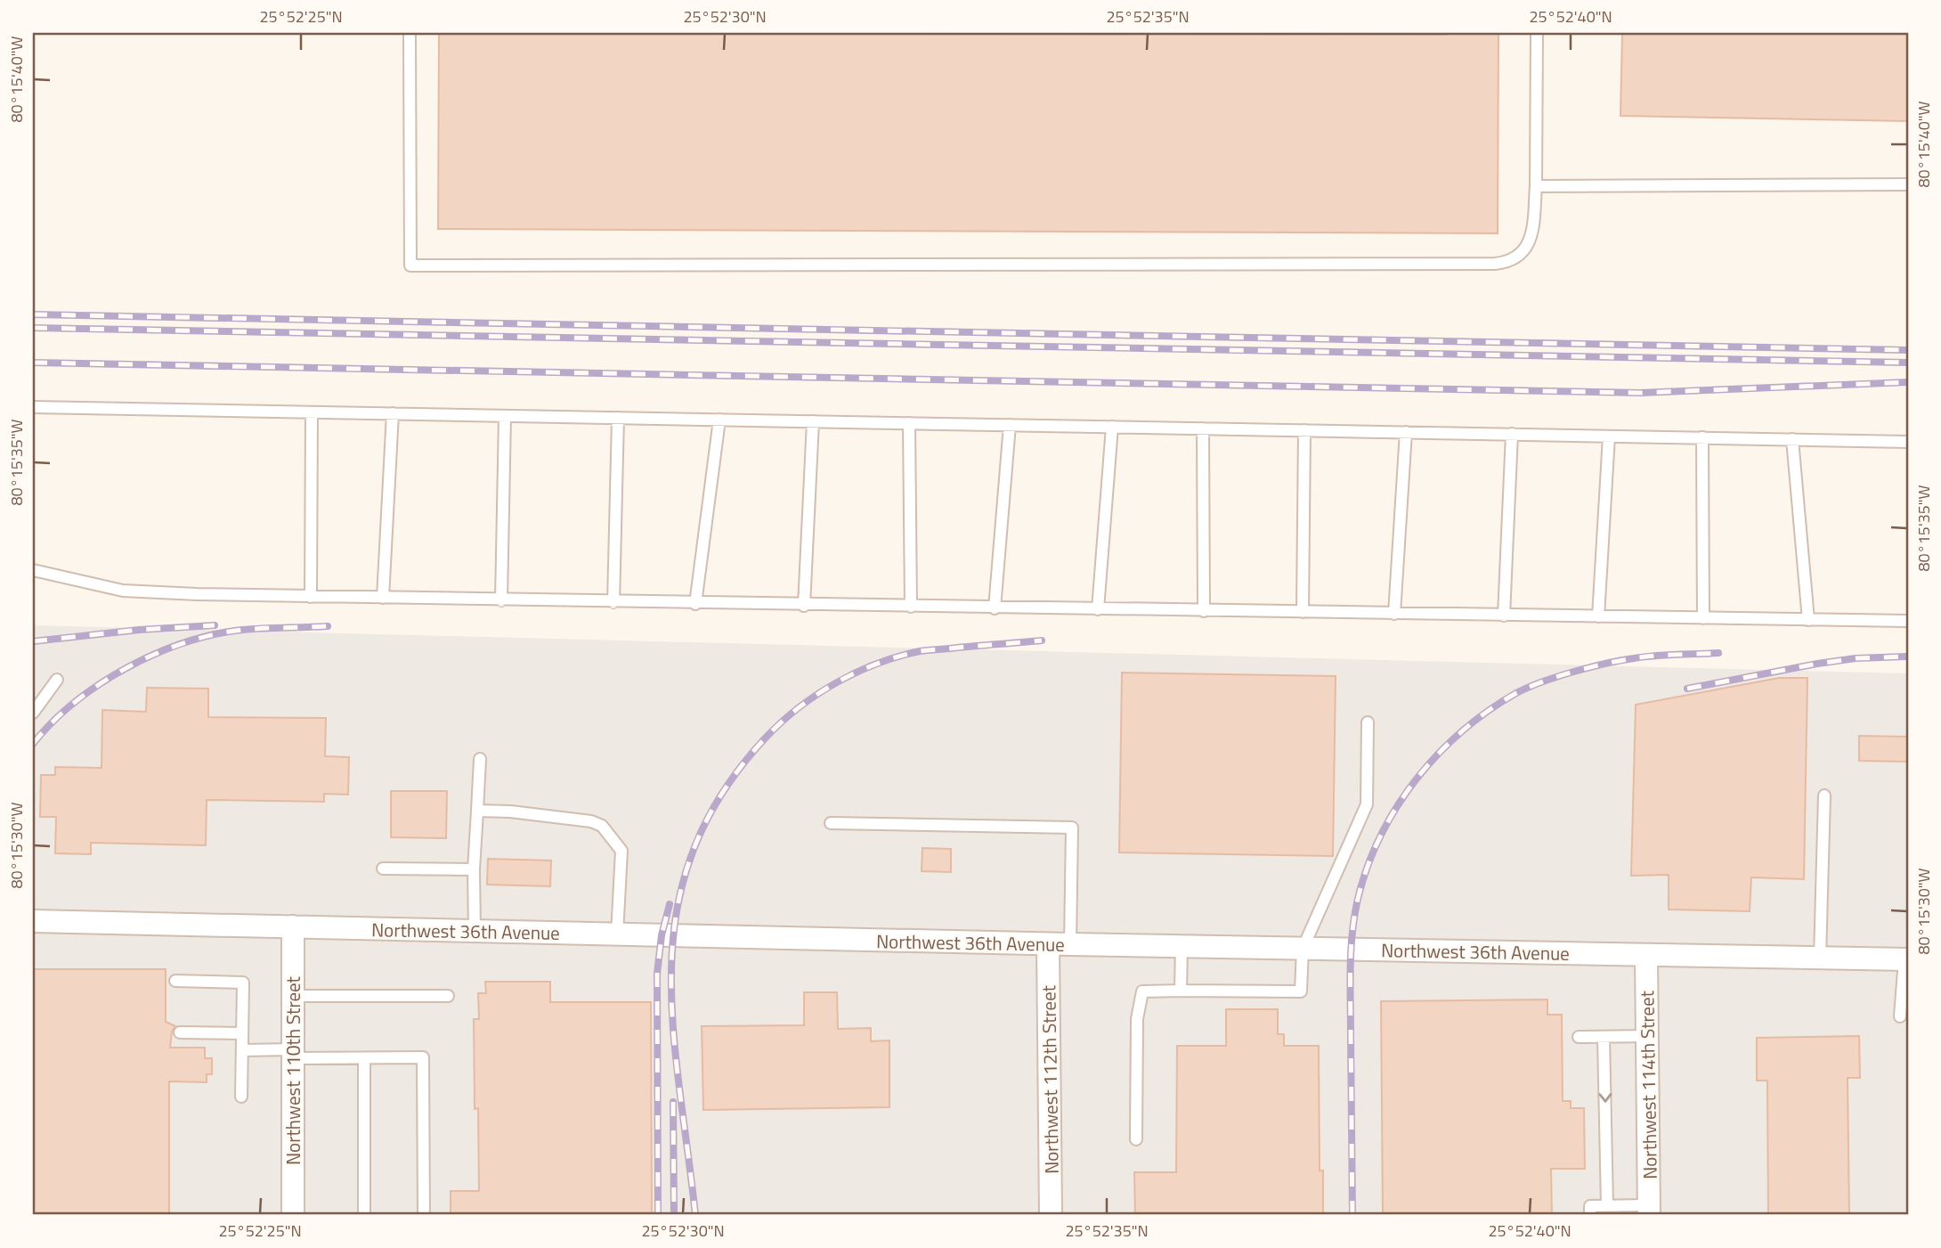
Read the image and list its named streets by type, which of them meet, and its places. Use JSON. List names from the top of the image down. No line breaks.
{"streets":{"street":["Northwest 36th Avenue","Northwest 110th Street","Northwest 112th Street","Northwest 114th Street"]},"crossings":[["Northwest 36th Avenue","Northwest 110th Street"],["Northwest 36th Avenue","Northwest 112th Street"],["Northwest 36th Avenue","Northwest 114th Street"]],"coordinates":["25°52'25\"N","25°52'30\"N","25°52'35\"N","25°52'40\"N","80°15'40\"W","80°15'35\"W","80°15'30\"W"]}
